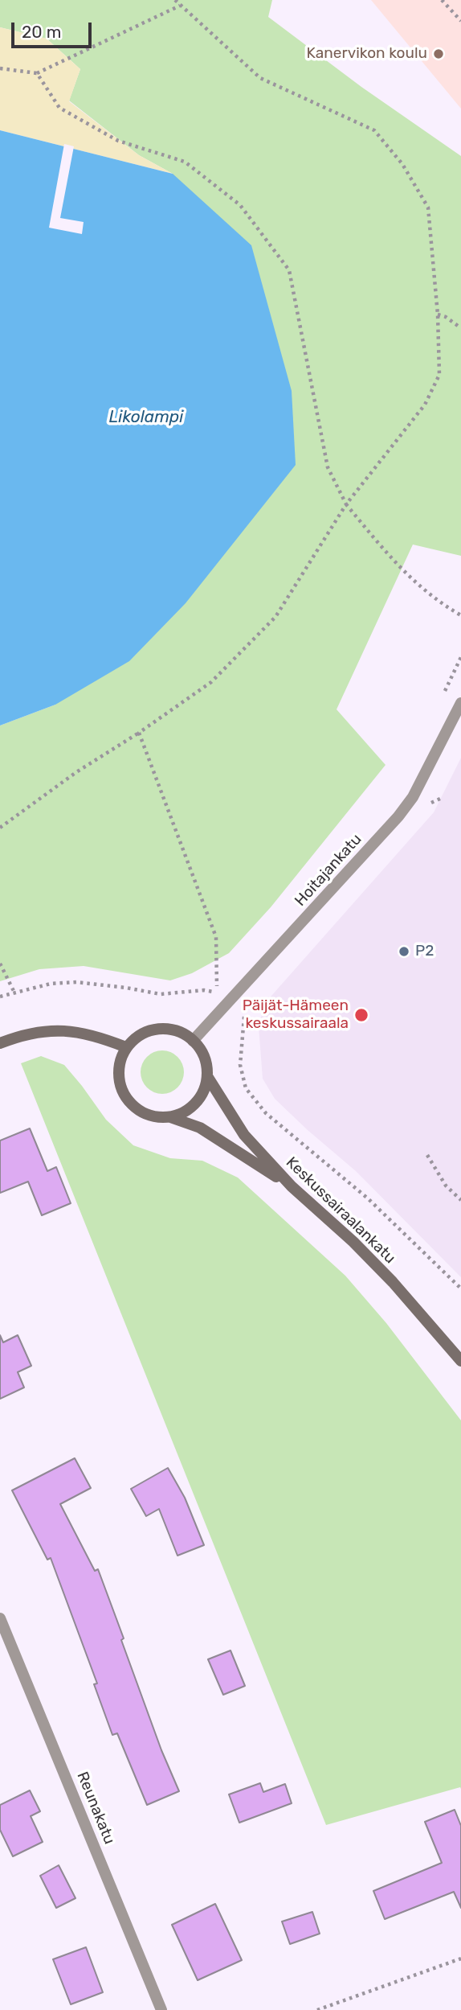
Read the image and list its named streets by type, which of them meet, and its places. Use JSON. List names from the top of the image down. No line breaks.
{"streets":{"street":["Hoitajankatu","Keskussairaalankatu","Reunakatu"]},"crossings":[["Hoitajankatu","Keskussairaalankatu"]],"water":["Likolampi"],"places":["Kanervikon koulu","P2","Päijät-Hämeen keskussairaala"],"scale_bar":"20 m"}
